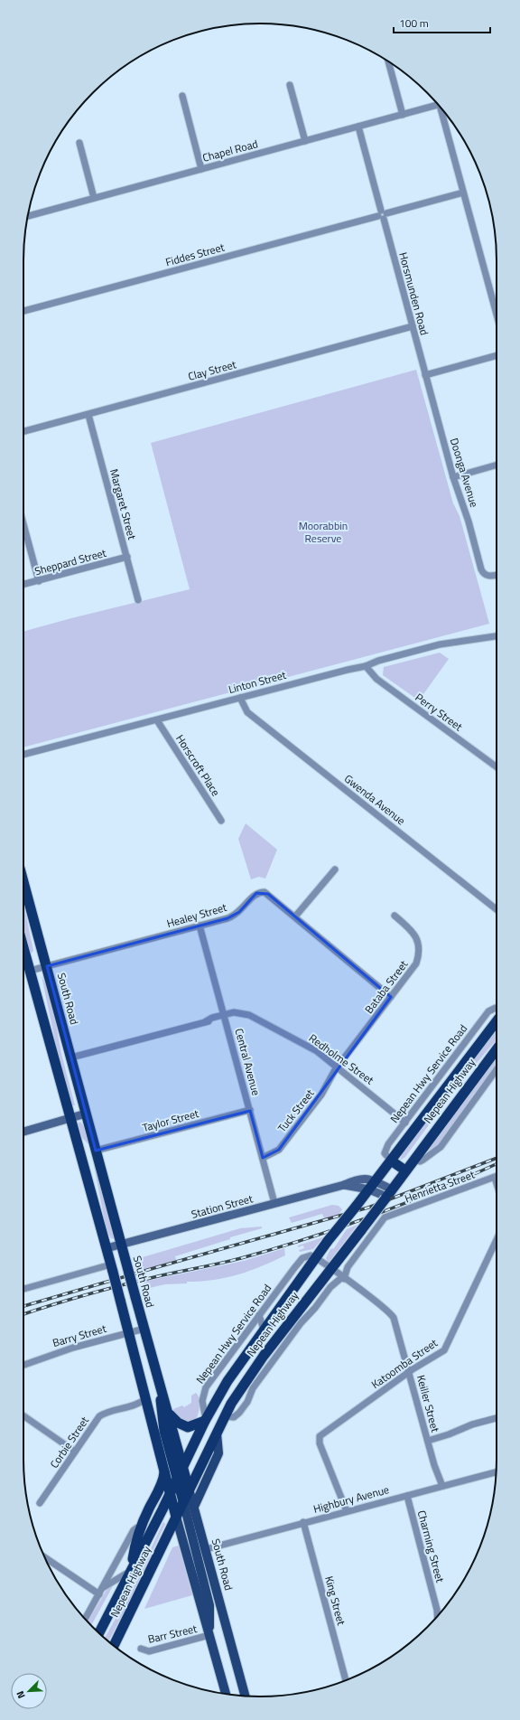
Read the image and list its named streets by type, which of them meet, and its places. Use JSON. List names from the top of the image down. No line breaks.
{"streets":{"highway":["South Road","Nepean Highway"],"main road":["Station Street"],"street":["Chapel Road","Fiddes Street","Horsmunden Road","Clay Street","Doonga Avenue","Margaret Street","Sheppard Street","Linton Street","Perry Street","Horscroft Place","Gwenda Avenue","Healey Street","Bataba Street","Redholme Street","Central Avenue","Nepean Hwy Service Road","Tuck Street","Taylor Street","Henrietta Street","Barry Street","Katoomba Street","Keiller Street","Corbie Street","Highbury Avenue","Charming Street","King Street","Barr Street"]},"crossings":[["Chapel Road","Horsmunden Road"],["Fiddes Street","Horsmunden Road"],["Horsmunden Road","Clay Street"],["Horsmunden Road","Doonga Avenue"],["Clay Street","Margaret Street"],["Margaret Street","Sheppard Street"],["Linton Street","Perry Street"],["Linton Street","Horscroft Place"],["Linton Street","Gwenda Avenue"],["Healey Street","Bataba Street"],["Healey Street","South Road"],["Healey Street","Central Avenue"],["Bataba Street","Redholme Street"],["Bataba Street","Tuck Street"],["South Road","Redholme Street"],["South Road","Nepean Highway"],["South Road","Taylor Street"],["South Road","Station Street"],["South Road","Barry Street"],["South Road","Highbury Avenue"],["Redholme Street","Central Avenue"],["Redholme Street","Nepean Hwy Service Road"],["Redholme Street","Tuck Street"],["Central Avenue","Tuck Street"],["Central Avenue","Taylor Street"],["Central Avenue","Station Street"],["Nepean Hwy Service Road","Nepean Highway"],["Nepean Highway","Station Street"],["Nepean Highway","Keiller Street"],["Henrietta Street","Keiller Street"],["Katoomba Street","Keiller Street"],["Katoomba Street","Highbury Avenue"],["Keiller Street","Highbury Avenue"],["Highbury Avenue","Charming Street"],["Highbury Avenue","King Street"]],"parks":["Moorabbin Reserve"],"scale_bar":"100 m","north":"bottom left"}
